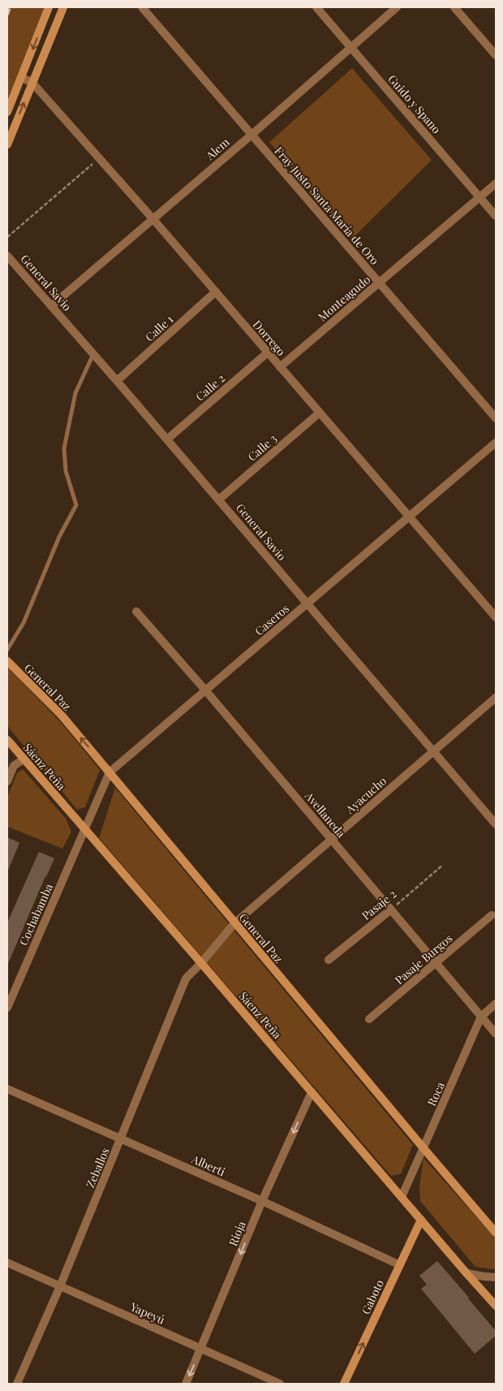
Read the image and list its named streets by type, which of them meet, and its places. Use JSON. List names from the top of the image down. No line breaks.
{"streets":{"street":["Guido y Spano","Alem","Fray Justo Santa María de Oro","General Savio","Monteagudo","Calle 1","Dorrego","Calle 2","Calle 3","Caseros","General Paz","Sáenz Peña","Ayacucho","Avellaneda","Pasaje 2","Cochabamba","Pasaje Burgos","Roca","Alberti","Zeballos","Rioja","Gaboto","Yapeyú"]},"crossings":[["Guido y Spano","Alem"],["Guido y Spano","Monteagudo"],["Alem","Fray Justo Santa María de Oro"],["Alem","General Savio"],["Alem","Dorrego"],["Fray Justo Santa María de Oro","Monteagudo"],["General Savio","Calle 1"],["General Savio","Calle 2"],["General Savio","Calle 3"],["General Savio","Caseros"],["General Savio","Ayacucho"],["Monteagudo","Dorrego"],["Calle 1","Dorrego"],["Dorrego","Calle 2"],["Dorrego","Calle 3"],["Dorrego","Caseros"],["Caseros","General Paz"],["Caseros","Sáenz Peña"],["Caseros","Avellaneda"],["Caseros","Cochabamba"],["General Paz","Ayacucho"],["General Paz","Roca"],["Sáenz Peña","Ayacucho"],["Sáenz Peña","Cochabamba"],["Sáenz Peña","Roca"],["Sáenz Peña","Zeballos"],["Sáenz Peña","Rioja"],["Sáenz Peña","Gaboto"],["Ayacucho","Avellaneda"],["Ayacucho","Zeballos"],["Avellaneda","Pasaje 2"],["Avellaneda","Pasaje Burgos"],["Avellaneda","Roca"],["Alberti","Zeballos"],["Alberti","Rioja"],["Alberti","Gaboto"],["Zeballos","Yapeyú"],["Rioja","Yapeyú"]],"one_way":["Rioja","Gaboto"]}
